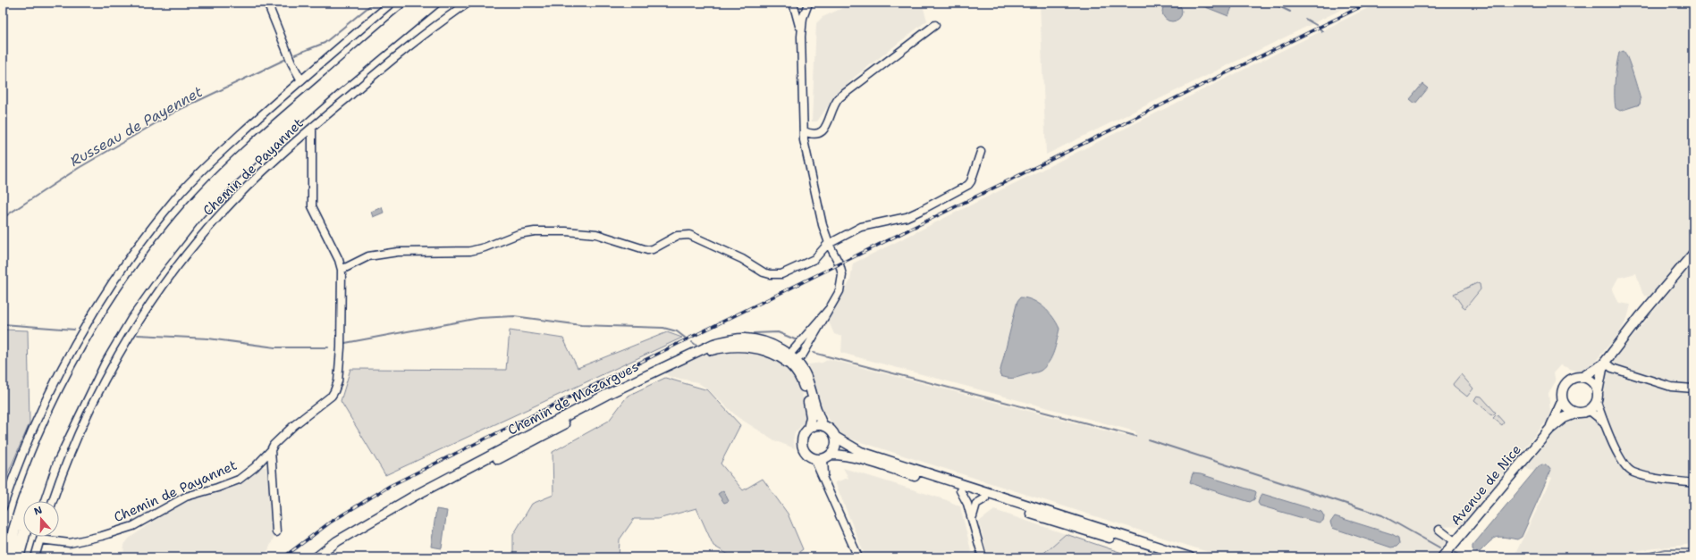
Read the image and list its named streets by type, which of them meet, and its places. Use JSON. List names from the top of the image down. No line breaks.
{"streets":{"main road":["Chemin de Mazargues","Avenue de Nice"],"street":["Chemin de Payannet"]},"water":["Russeau de Payennet"],"north":"top"}
